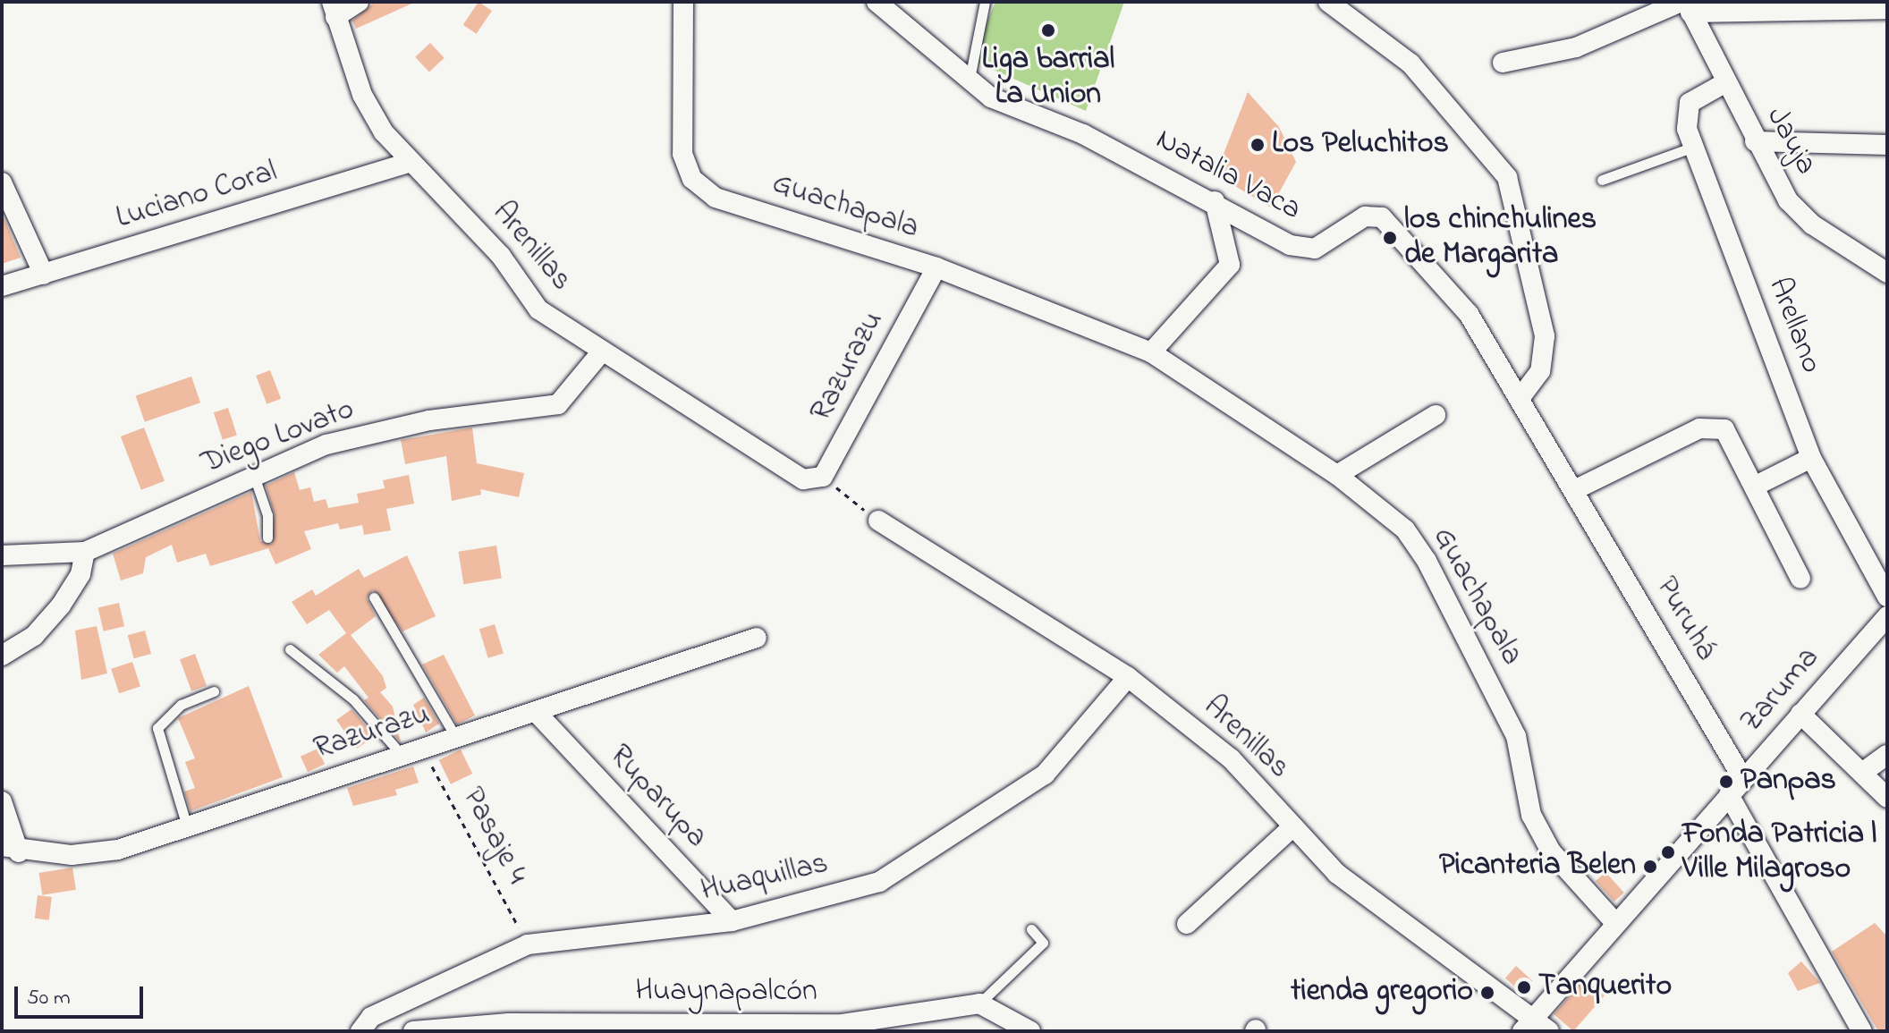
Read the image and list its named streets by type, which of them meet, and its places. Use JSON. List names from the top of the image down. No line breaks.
{"streets":{"street":["Jauja","Natalia Vaca","Luciano Coral","Guachapala","Arenillas","Arellano","Razurazu","Diego Lovato","Puruhá","Zaruma","Ruparupa","Huaquillas","Huaynapalcón"],"path":["Pasaje 4"]},"crossings":[["Jauja","Arellano"],["Natalia Vaca","Puruhá"],["Luciano Coral","Arenillas"],["Guachapala","Razurazu"],["Guachapala","Zaruma"],["Arenillas","Razurazu"],["Arenillas","Diego Lovato"],["Arenillas","Zaruma"],["Arenillas","Huaquillas"],["Razurazu","Ruparupa"],["Razurazu","Pasaje 4"],["Puruhá","Zaruma"],["Ruparupa","Huaquillas"],["Pasaje 4","Huaquillas"]],"places":["Liga barrial La Union","Los Peluchitos","los chinchulines de Margarita","Panpas","Fonda Patricia | Ville Milagroso","Picanteria Belen","Tanquerito","tienda gregorio"],"scale_bar":"50 m"}
